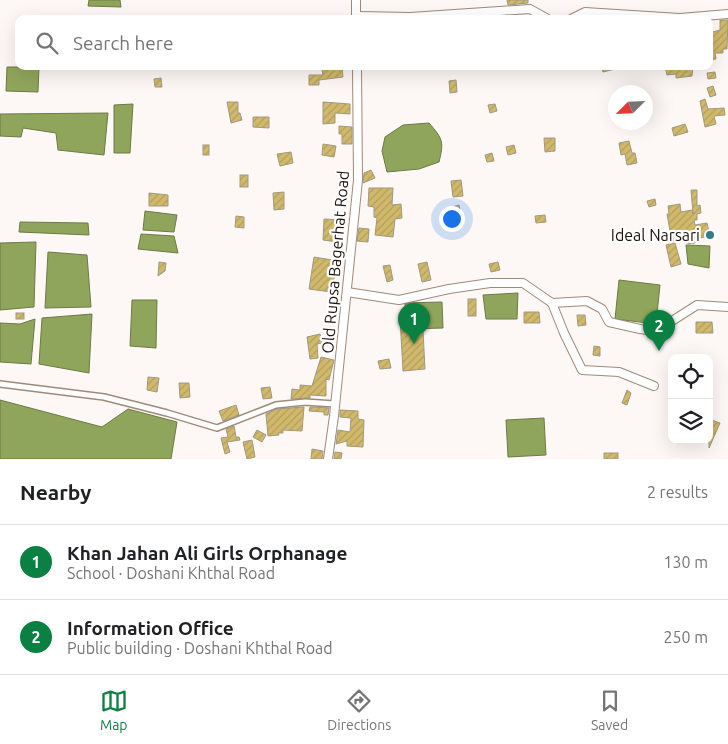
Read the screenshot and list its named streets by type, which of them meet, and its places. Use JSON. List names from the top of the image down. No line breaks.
{"streets":{"street":["Old Rupsa Bagerhat Road"]},"places":["Ideal Narsari"],"north":"bottom left","page":{"search":"Search here","pins":["1","2"],"heading":["Nearby","2 results"],"list":[{"mark":"1","name":"Khan Jahan Ali Girls Orphanage","note":"School · Doshani Khthal Road","value":"130 m"},{"mark":"2","name":"Information Office","note":"Public building · Doshani Khthal Road","value":"250 m"}],"nav":["Map","Directions","Saved"]}}
